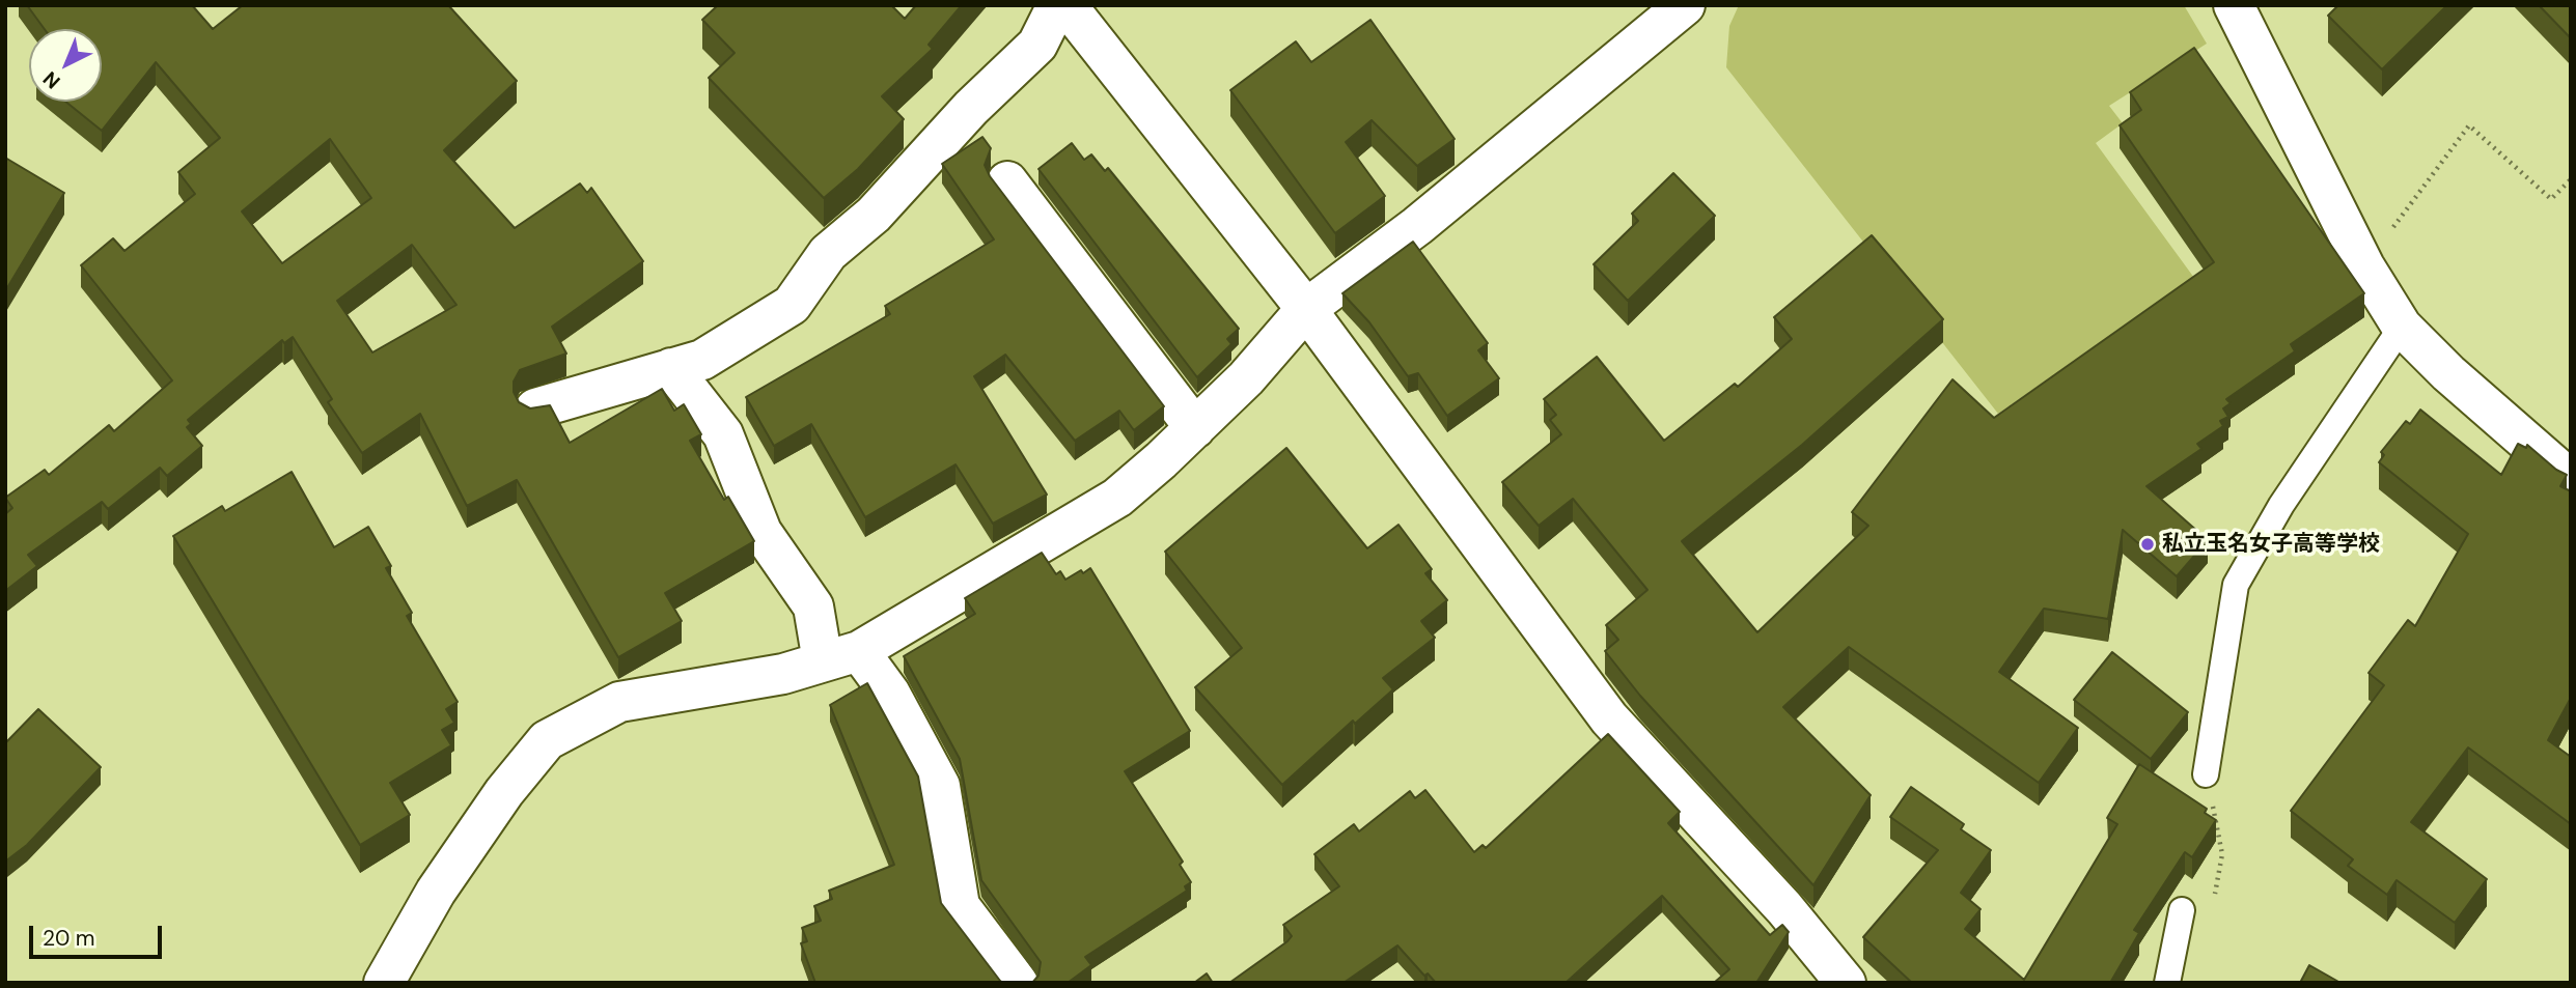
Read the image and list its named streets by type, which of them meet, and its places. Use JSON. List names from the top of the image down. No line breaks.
{"places":["私立玉名女子高等学校"],"scale_bar":"20 m","north":"bottom left"}
